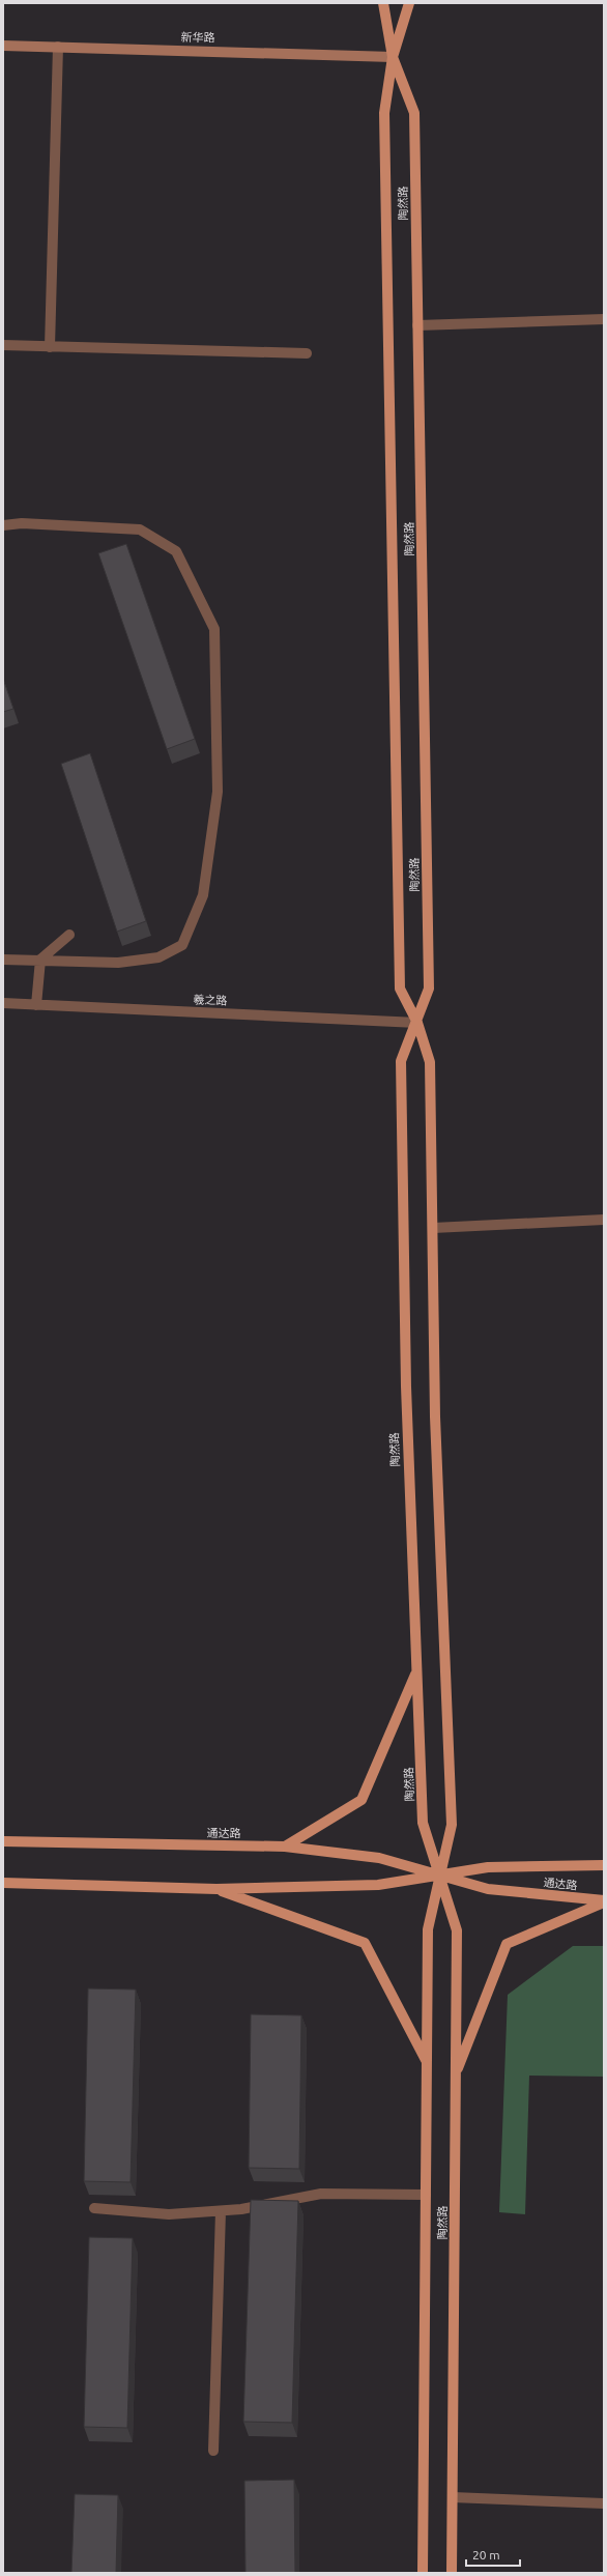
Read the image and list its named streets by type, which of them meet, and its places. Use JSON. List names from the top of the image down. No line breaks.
{"streets":{"main road":["新华路","陶然路","通达路"],"street":["羲之路"]},"crossings":[["新华路","陶然路"],["陶然路","羲之路"],["陶然路","通达路"]],"scale_bar":"20 m"}
